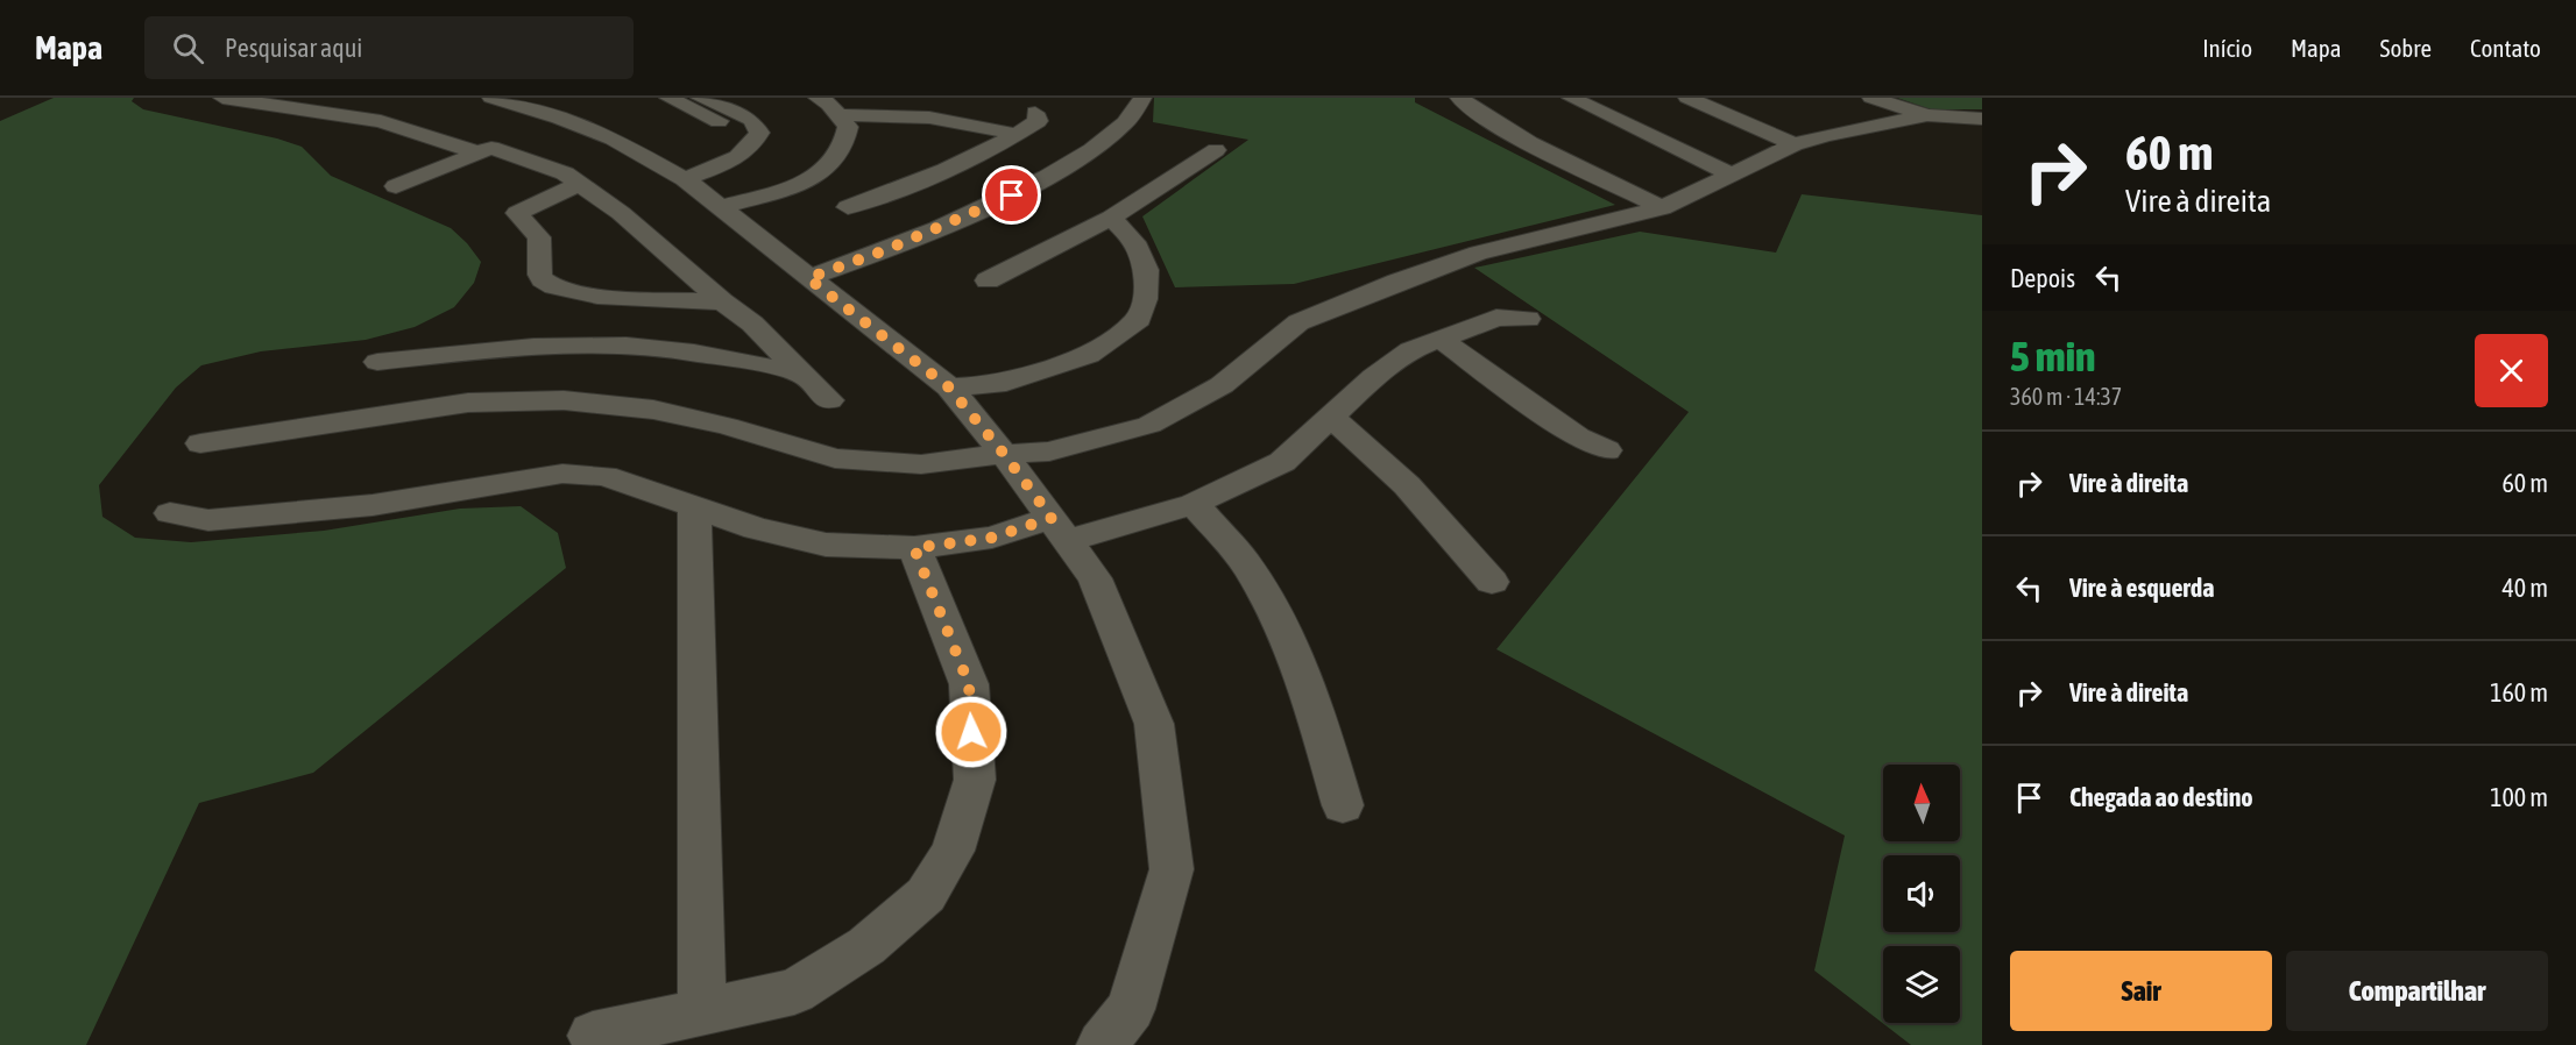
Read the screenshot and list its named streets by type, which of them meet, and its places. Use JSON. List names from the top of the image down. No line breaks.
{"north":"top","page":{"header":"Mapa","search":"Pesquisar aqui","nav":["Início","Mapa","Sobre","Contato"],"turn":["60 m","Vire à direita"],"then":"Depois","heading":["5 min","360 m · 14:37"],"list":[{"name":"Vire à direita","value":"60 m"},{"name":"Vire à esquerda","value":"40 m"},{"name":"Vire à direita","value":"160 m"},{"name":"Chegada ao destino","value":"100 m"}],"buttons":["Sair","Compartilhar"]}}
